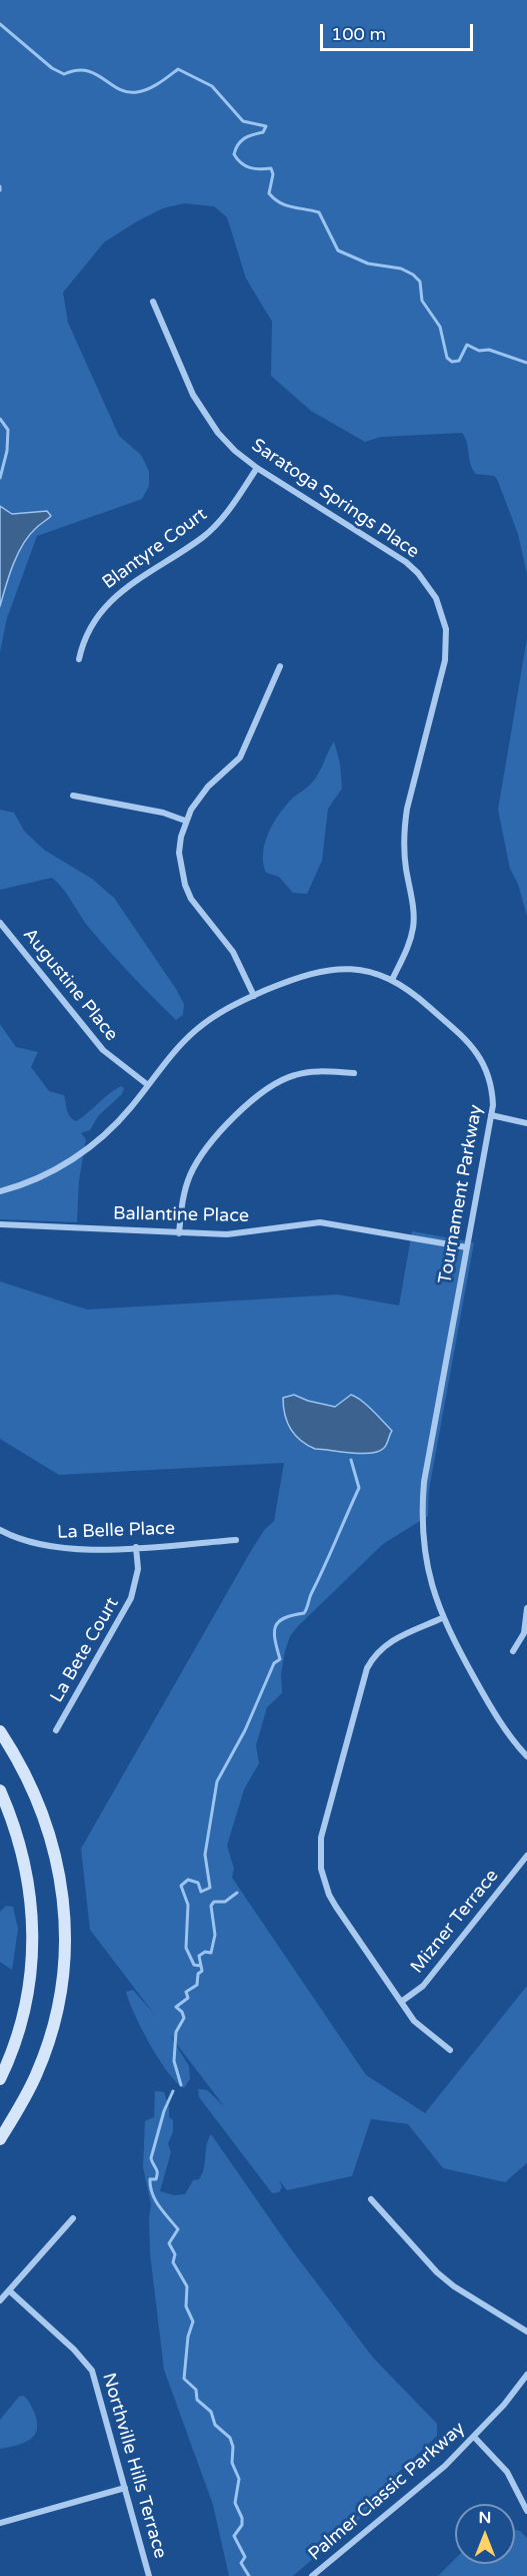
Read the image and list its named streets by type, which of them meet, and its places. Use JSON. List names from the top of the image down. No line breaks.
{"streets":{"street":["Saratoga Springs Place","Blantyre Court","Augustine Place","Tournament Parkway","Ballantine Place","La Belle Place","La Bete Court","Mizner Terrace","Northville Hills Terrace","Palmer Classic Parkway"]},"crossings":[["Saratoga Springs Place","Blantyre Court"],["Saratoga Springs Place","Tournament Parkway"],["Augustine Place","Tournament Parkway"],["Tournament Parkway","Ballantine Place"],["La Belle Place","La Bete Court"]],"scale_bar":"100 m","north":"top"}
